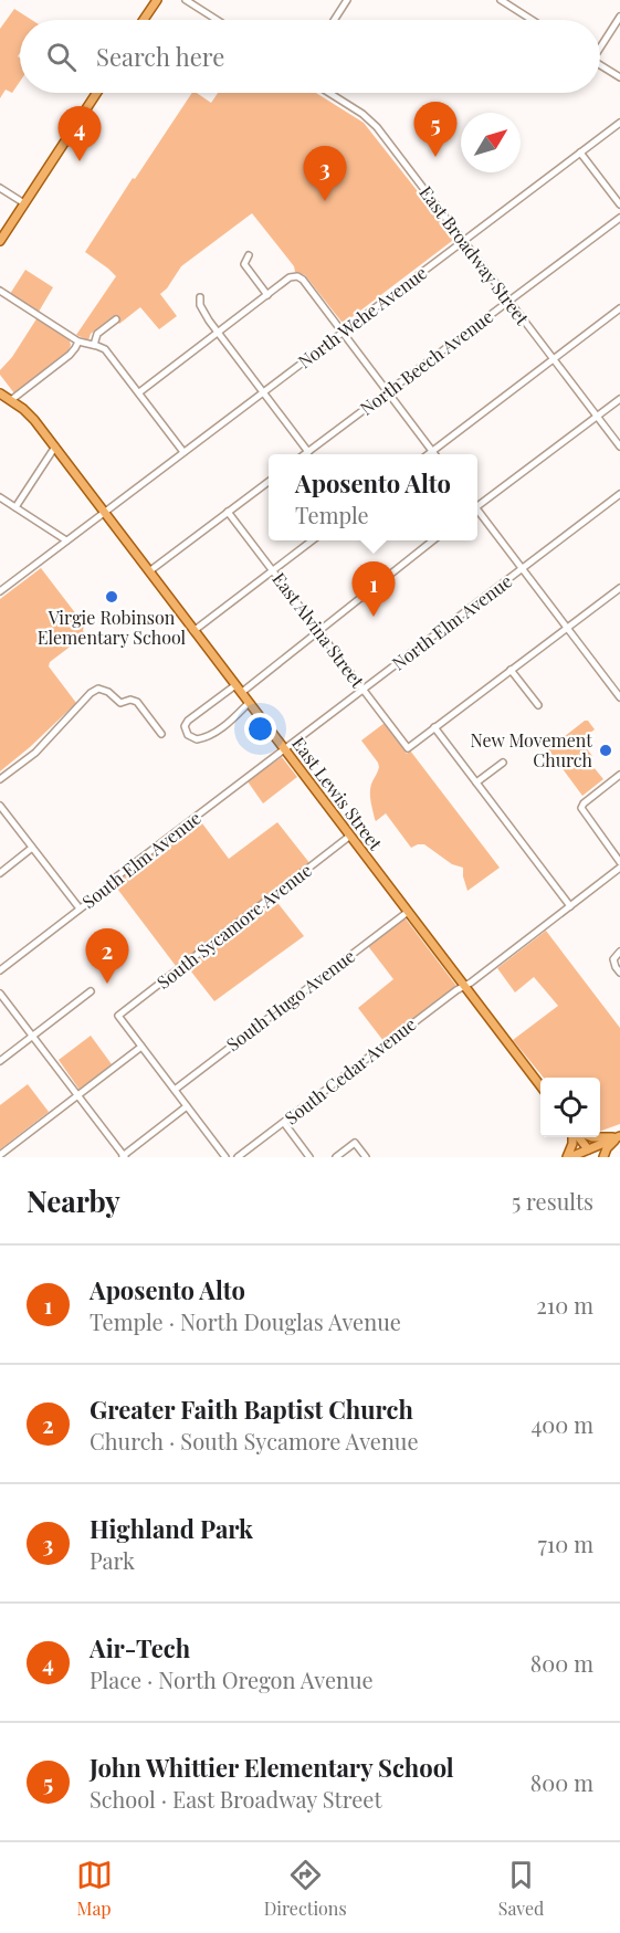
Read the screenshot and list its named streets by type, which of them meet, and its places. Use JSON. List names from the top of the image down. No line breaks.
{"streets":{"main road":["East Lewis Street"],"street":["East Broadway Street","North Wehe Avenue","North Beech Avenue","North Elm Avenue","East Alvina Street","South Elm Avenue","South Sycamore Avenue","South Hugo Avenue","South Cedar Avenue"]},"crossings":[["East Broadway Street","North Wehe Avenue"],["East Broadway Street","North Beech Avenue"],["North Wehe Avenue","East Lewis Street"],["North Elm Avenue","East Alvina Street"],["North Elm Avenue","East Lewis Street"],["North Elm Avenue","South Elm Avenue"],["East Lewis Street","South Elm Avenue"],["East Lewis Street","South Sycamore Avenue"],["East Lewis Street","South Hugo Avenue"],["East Lewis Street","South Cedar Avenue"]],"places":["Virgie Robinson Elementary School","New Movement Church"],"north":"top right","page":{"search":"Search here","pins":["5","4","3","1","2"],"popup":["Aposento Alto","Temple"],"heading":["Nearby","5 results"],"list":[{"mark":"1","name":"Aposento Alto","note":"Temple · North Douglas Avenue","value":"210 m"},{"mark":"2","name":"Greater Faith Baptist Church","note":"Church · South Sycamore Avenue","value":"400 m"},{"mark":"3","name":"Highland Park","note":"Park","value":"710 m"},{"mark":"4","name":"Air-Tech","note":"Place · North Oregon Avenue","value":"800 m"},{"mark":"5","name":"John Whittier Elementary School","note":"School · East Broadway Street","value":"800 m"}],"nav":["Map","Directions","Saved"]}}
